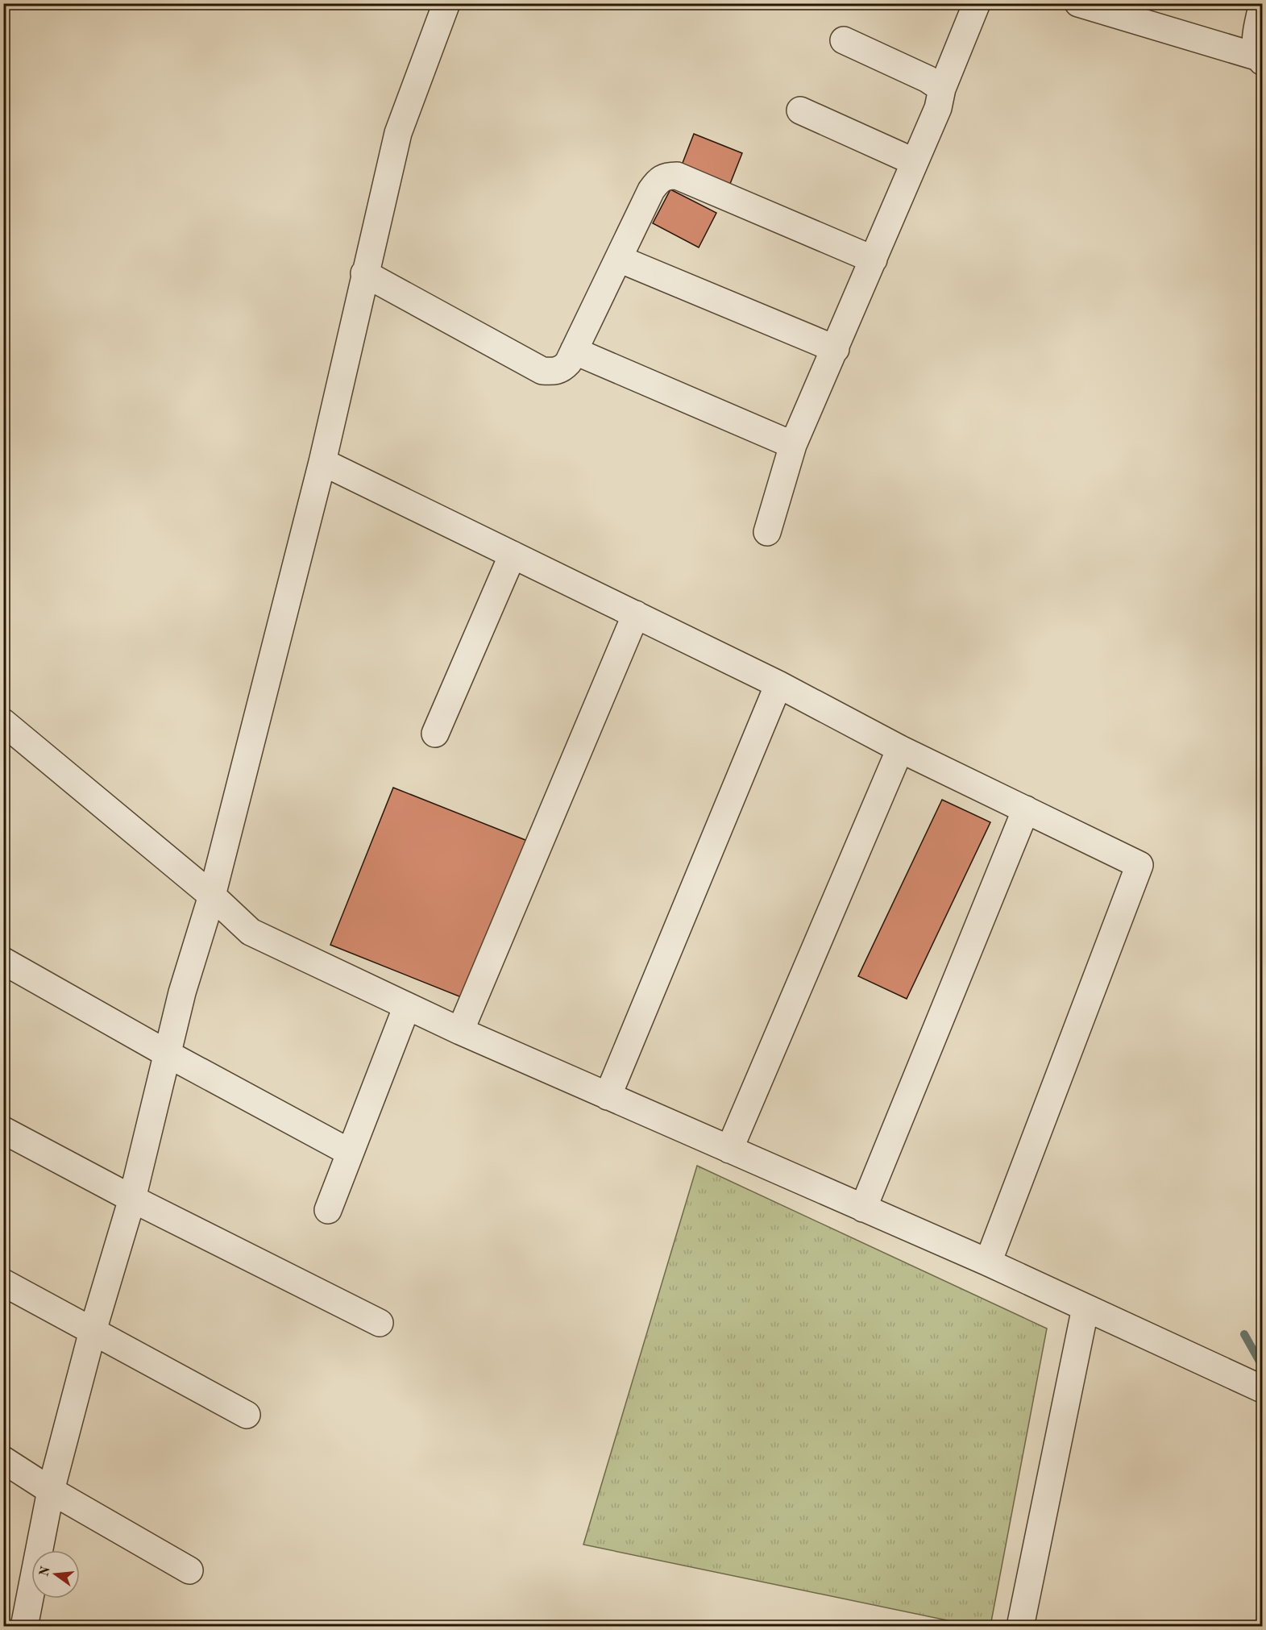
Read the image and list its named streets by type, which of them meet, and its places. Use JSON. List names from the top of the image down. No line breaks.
{"north":"left"}
